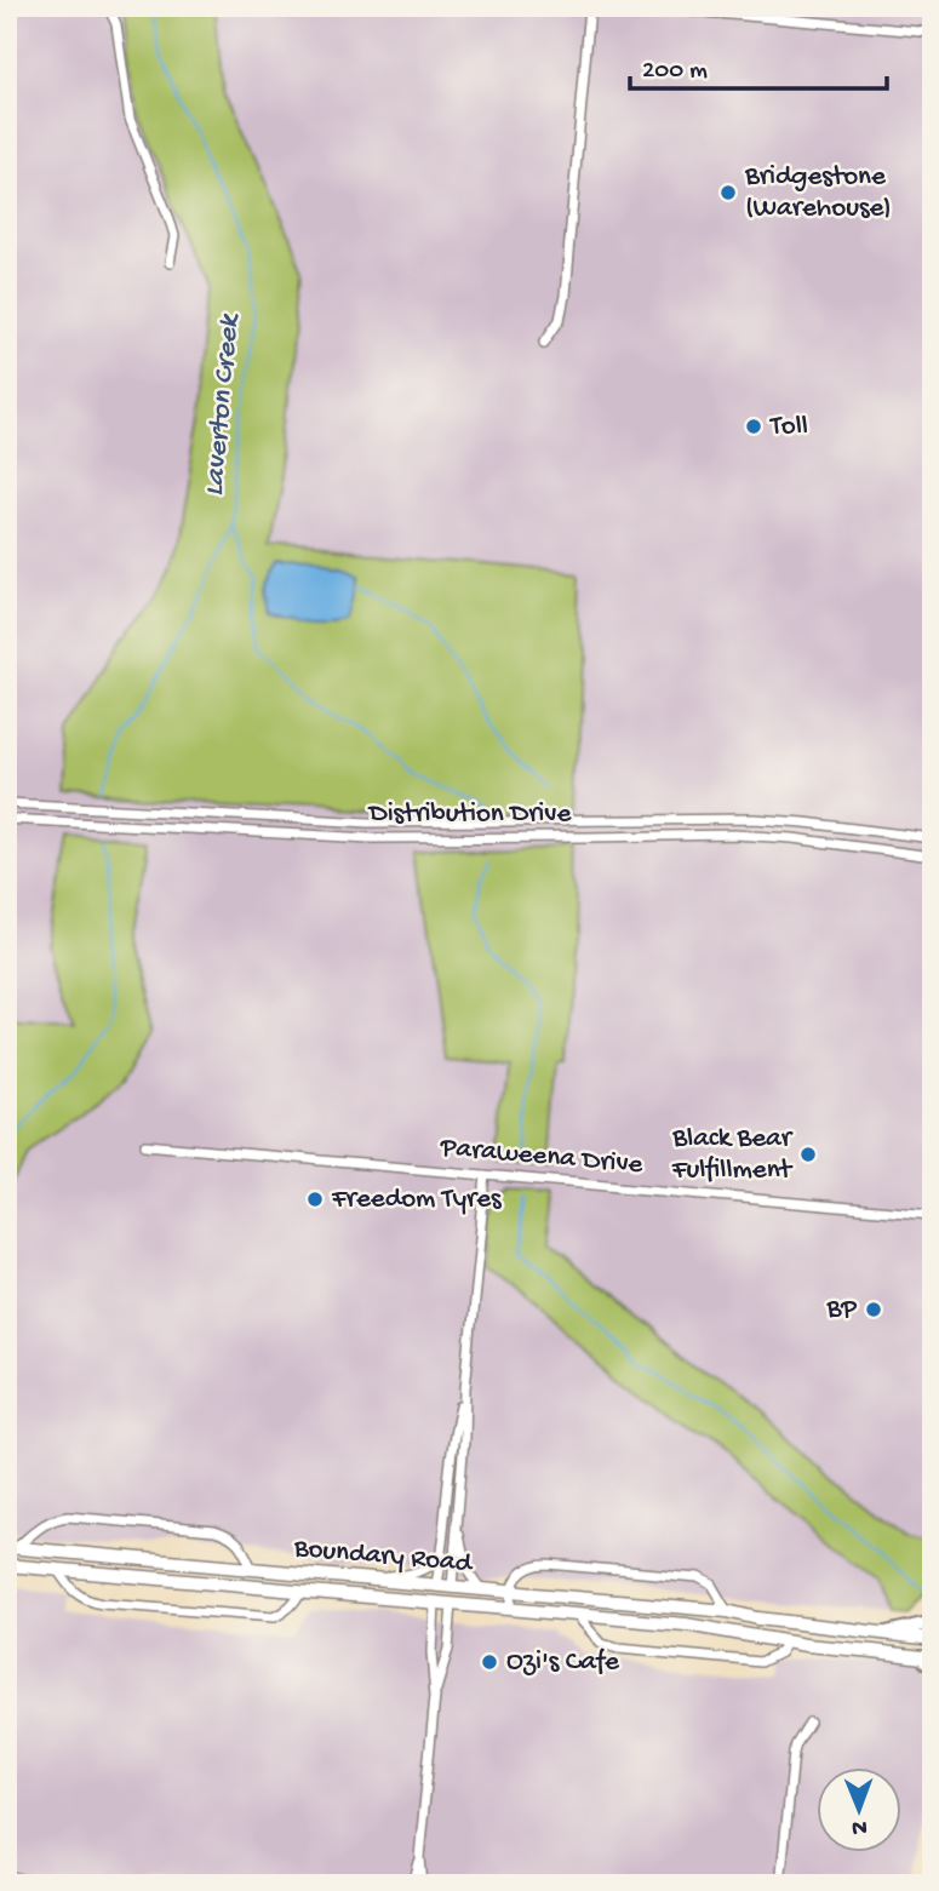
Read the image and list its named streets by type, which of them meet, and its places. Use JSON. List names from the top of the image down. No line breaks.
{"streets":{"main road":["Boundary Road"],"street":["Distribution Drive","Paraweena Drive"]},"water":["Laverton Creek"],"places":["Bridgestone (Warehouse)","Toll","Black Bear Fulfillment","Freedom Tyres","BP","Ozi's Cafe"],"scale_bar":"200 m","north":"bottom"}
